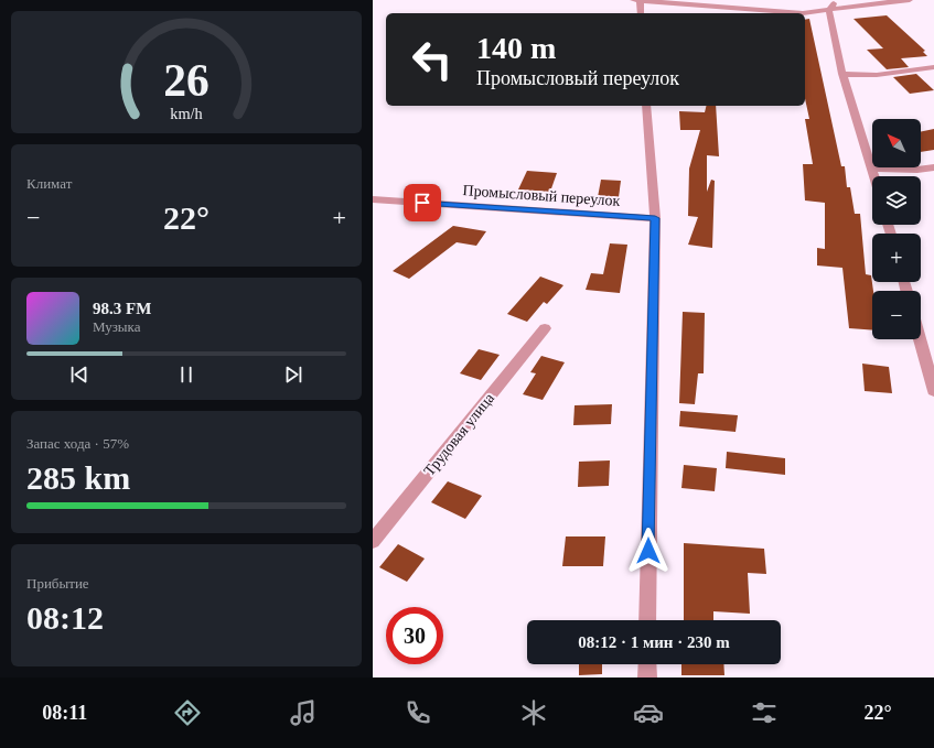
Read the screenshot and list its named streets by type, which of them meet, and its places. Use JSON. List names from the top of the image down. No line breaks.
{"streets":{"street":["Промысловый переулок","Трудовая улица"]},"north":"top left","page":{"turn":["140 m","Промысловый переулок"],"map_buttons":["+","−"],"tile":["Климат",["Запас хода · 57%","285 km"],["Прибытие","08:12"]],"heat":["−","22°","+"],"song":["98.3 FM","Музыка"],"limit":"30","trip":"08:12 · 1 мин · 230 m","tabs":["08:11","22°"],"gauge":["26","km/h"]}}
